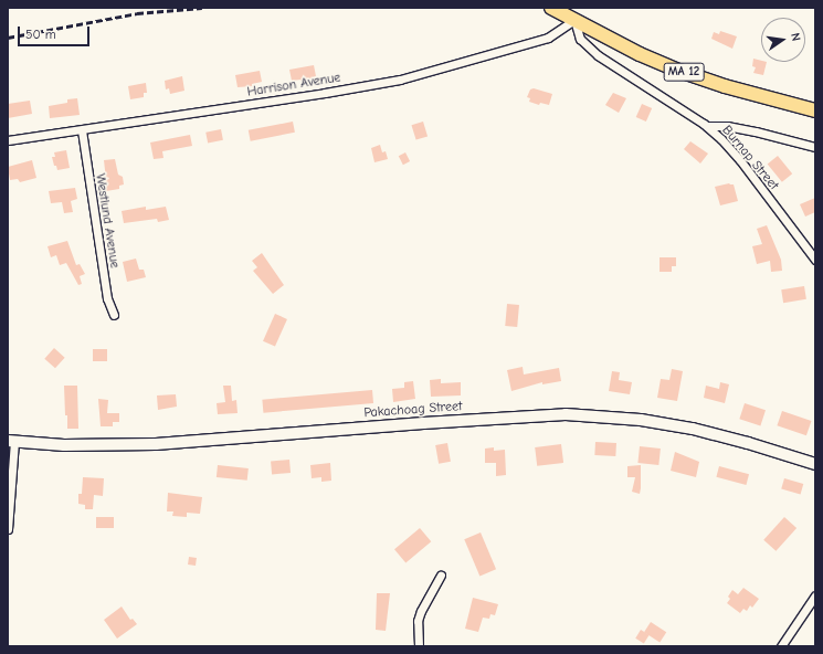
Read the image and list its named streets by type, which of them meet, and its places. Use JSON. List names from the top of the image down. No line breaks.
{"streets":{"main road":["MA 12"],"street":["Harrison Avenue","Burnap Street","Westlund Avenue","Pakachoag Street"]},"crossings":[["MA 12","Harrison Avenue"],["MA 12","Burnap Street"],["Harrison Avenue","Burnap Street"],["Harrison Avenue","Westlund Avenue"]],"scale_bar":"50 m","north":"right"}
